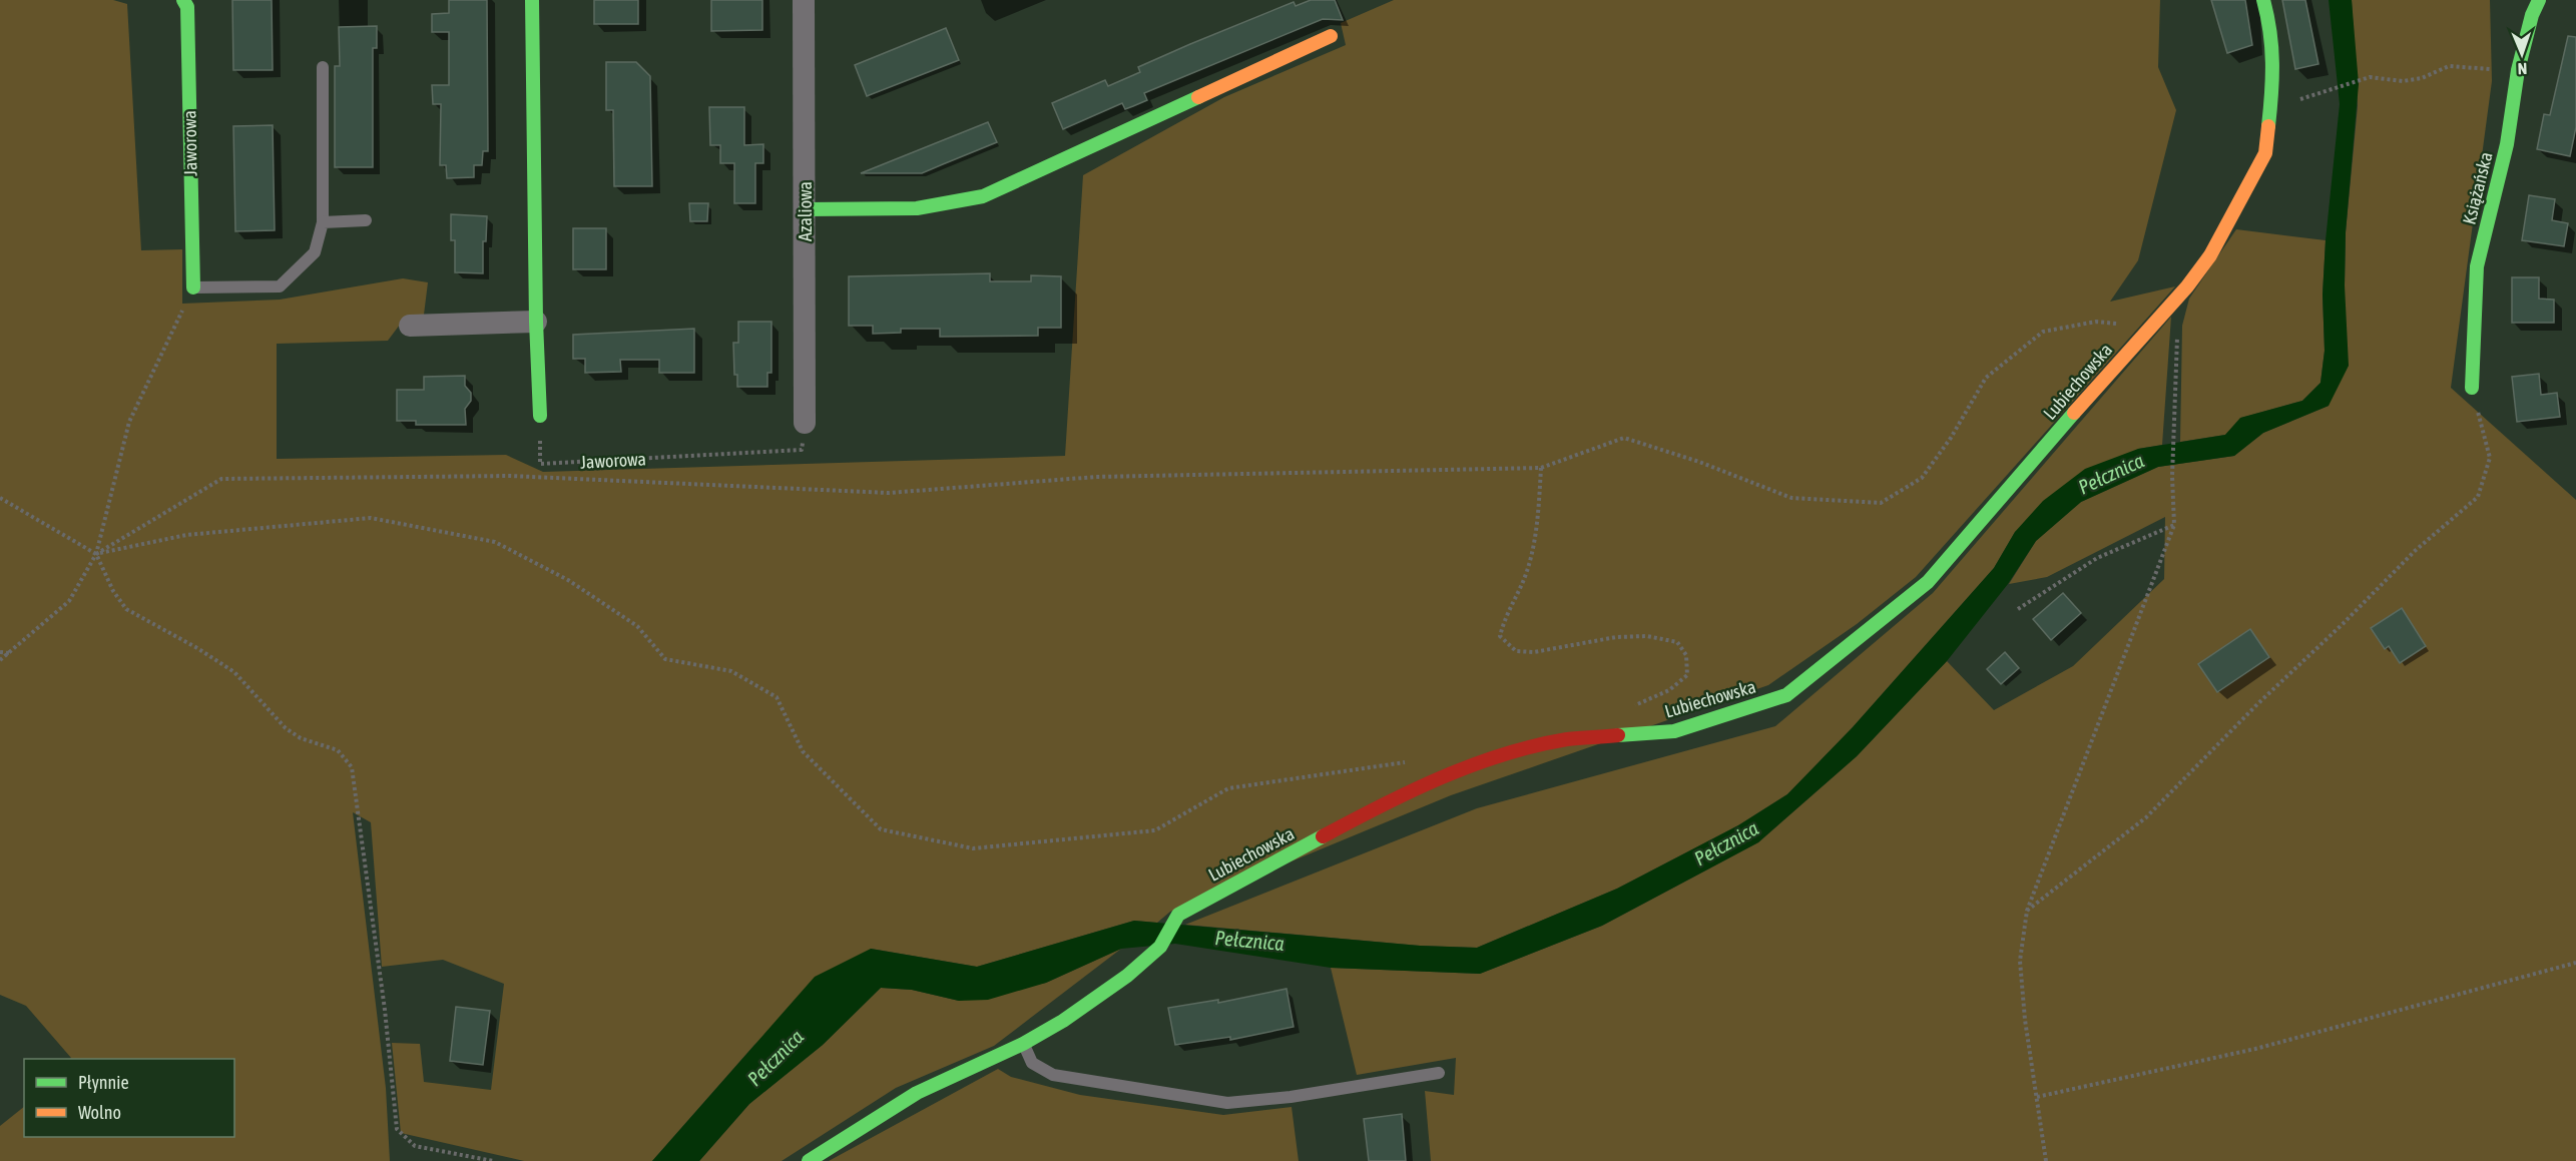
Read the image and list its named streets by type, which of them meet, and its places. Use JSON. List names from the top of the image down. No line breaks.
{"streets":{"street":["Jaworowa","Książańska","Azaliowa","Lubiechowska"]},"crossings":[["Jaworowa","Azaliowa"]],"water":["Pełcznica"],"legend":["Płynnie","Wolno"],"north":"bottom"}
